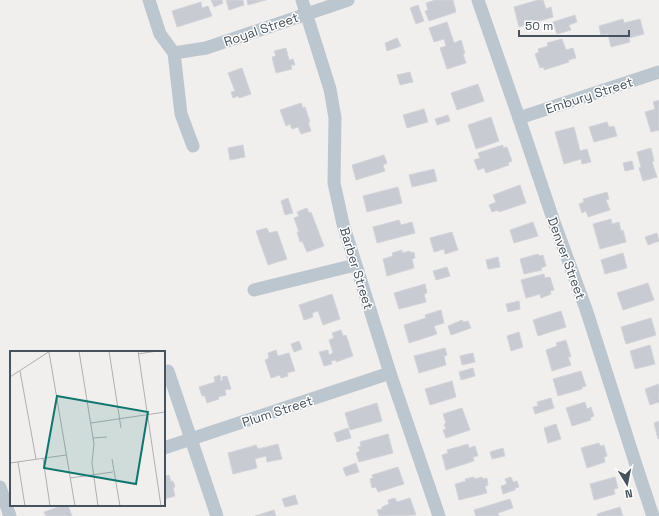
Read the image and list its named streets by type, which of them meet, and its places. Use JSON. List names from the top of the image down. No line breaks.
{"streets":{"street":["Royal Street","Embury Street","Denver Street","Barber Street","Plum Street"]},"crossings":[["Royal Street","Barber Street"],["Embury Street","Denver Street"],["Barber Street","Plum Street"]],"scale_bar":"50 m","north":"bottom"}
